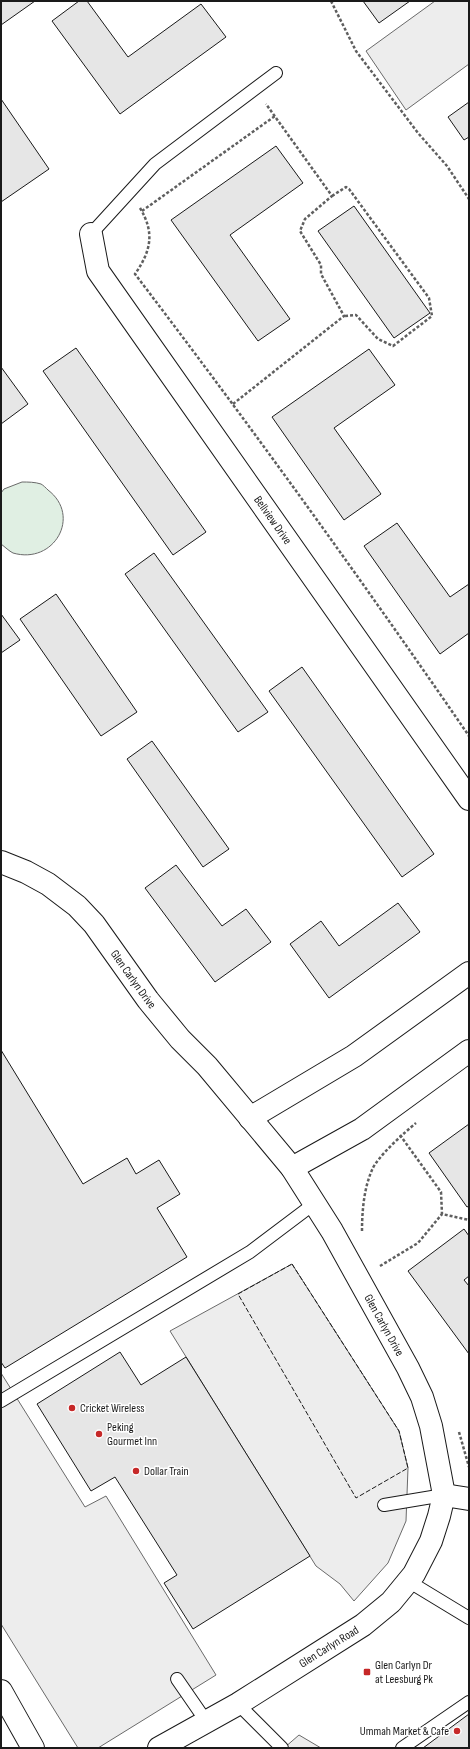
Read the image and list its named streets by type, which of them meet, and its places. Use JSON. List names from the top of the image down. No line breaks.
{"streets":{"street":["Bellview Drive","Glen Carlyn Drive","Glen Carlyn Road"]},"crossings":[["Glen Carlyn Drive","Glen Carlyn Road"]],"places":{"other":["Cricket Wireless","Peking Gourmet Inn","Dollar Train","Ummah Market & Cafe"],"transit":["Glen Carlyn Dr at Leesburg Pk"]}}
